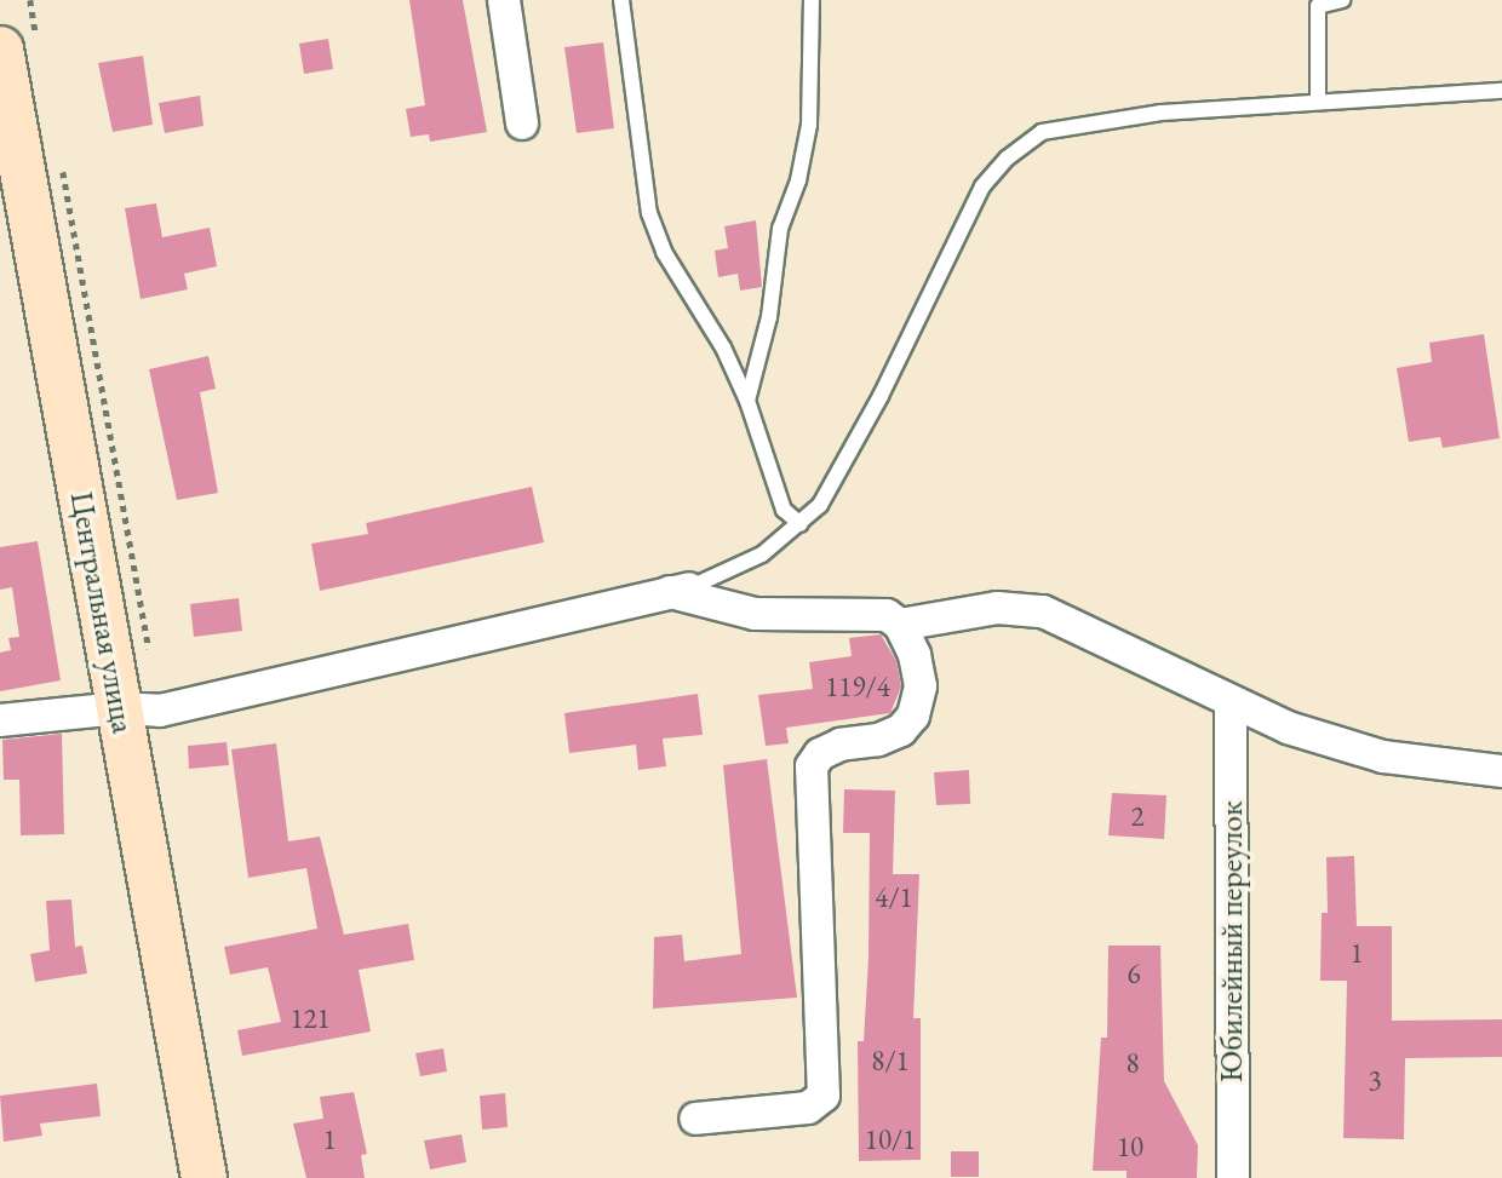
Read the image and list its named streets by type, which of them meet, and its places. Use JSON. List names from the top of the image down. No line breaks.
{"streets":{"street":["Центральная улица","Юбилейный переулок"]},"house_numbers":["119/4","2","4/1","1","6","121","8/1","8","3","1","10/1","10"]}
